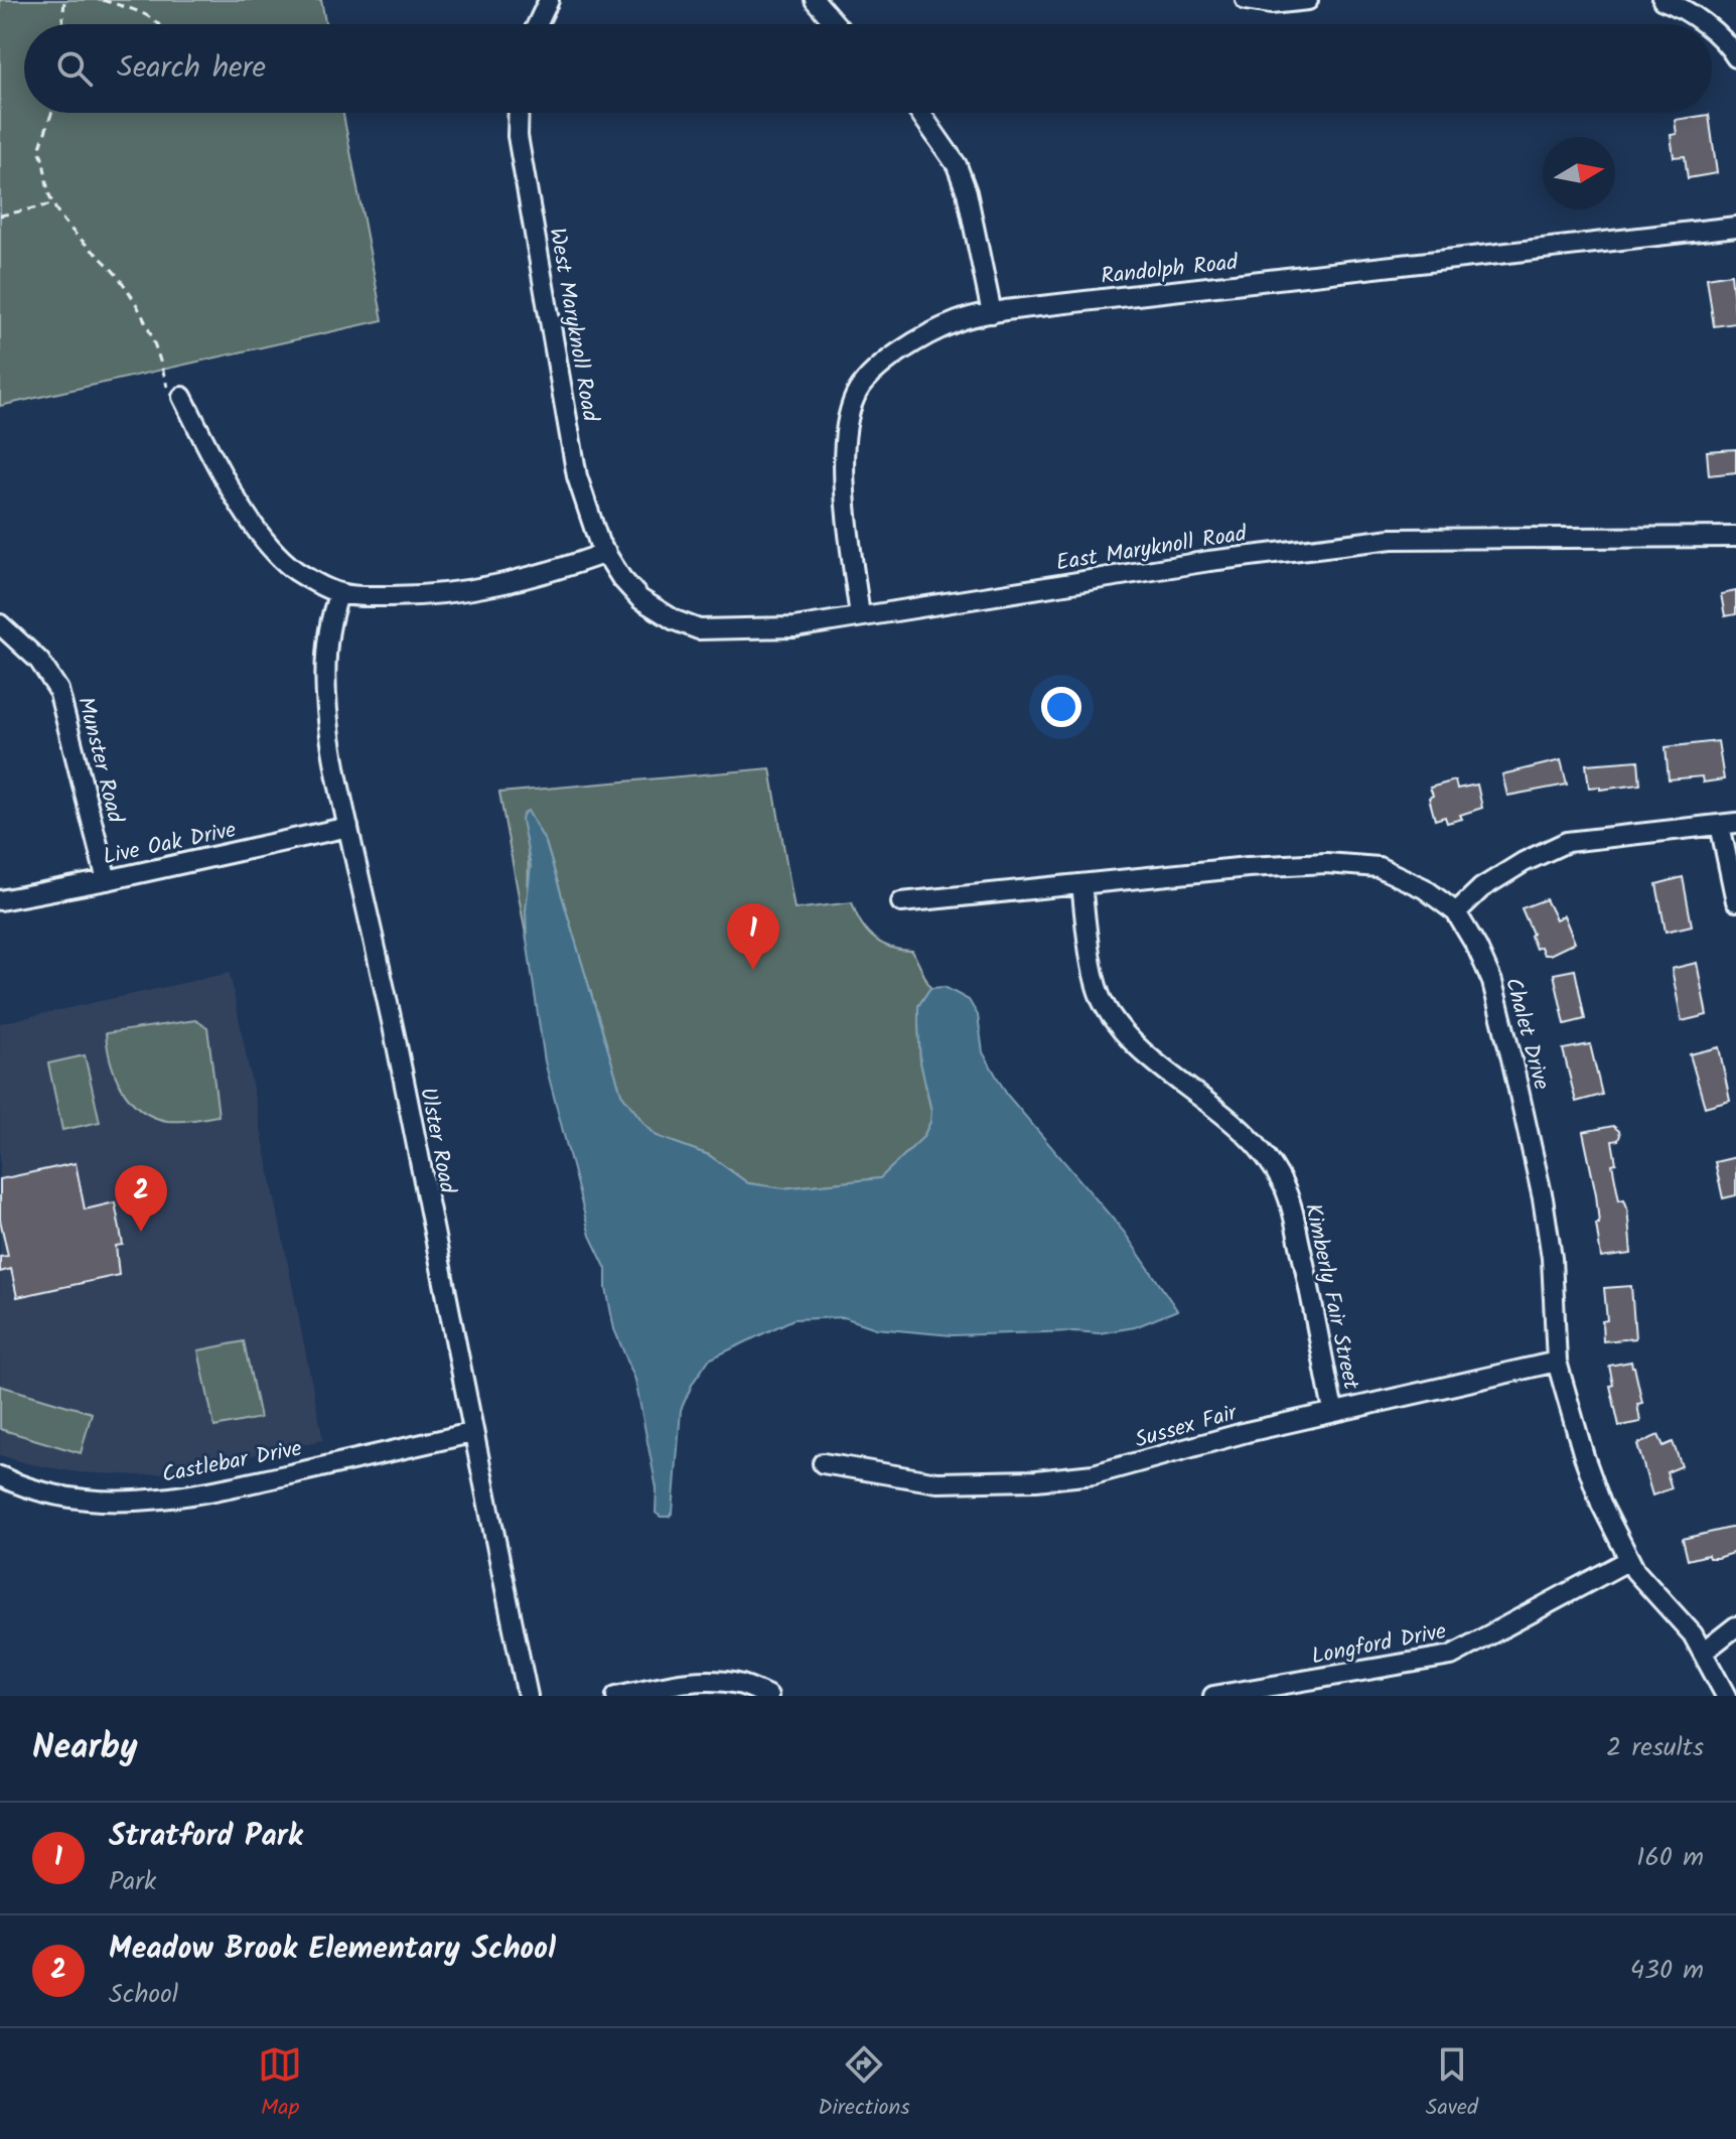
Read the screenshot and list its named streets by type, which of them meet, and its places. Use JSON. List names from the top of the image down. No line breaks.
{"streets":{"street":["Randolph Road","West Maryknoll Road","East Maryknoll Road","Munster Road","Live Oak Drive","Chalet Drive","Ulster Road","Kimberly Fair Street","Sussex Fair","Castlebar Drive","Longford Drive"]},"crossings":[["Randolph Road","East Maryknoll Road"],["West Maryknoll Road","East Maryknoll Road"],["Munster Road","Live Oak Drive"],["Live Oak Drive","Ulster Road"],["Chalet Drive","Kimberly Fair Street"],["Chalet Drive","Sussex Fair"],["Chalet Drive","Longford Drive"],["Ulster Road","Castlebar Drive"],["Kimberly Fair Street","Sussex Fair"]],"north":"right","page":{"search":"Search here","pins":["1","2"],"heading":["Nearby","2 results"],"list":[{"mark":"1","name":"Stratford Park","note":"Park","value":"160 m"},{"mark":"2","name":"Meadow Brook Elementary School","note":"School","value":"430 m"}],"nav":["Map","Directions","Saved"]}}
